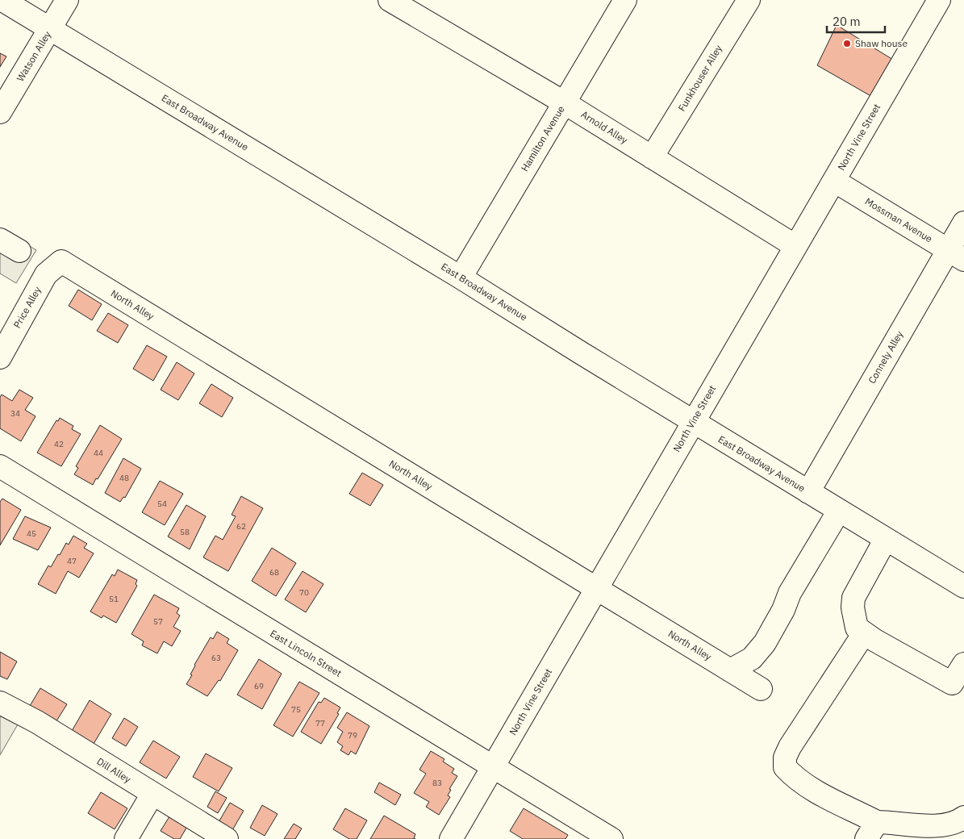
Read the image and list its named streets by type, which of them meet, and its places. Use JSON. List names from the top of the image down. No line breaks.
{"streets":{"street":["Watson Alley","Funkhouser Alley","East Broadway Avenue","Arnold Alley","North Vine Street","Hamilton Avenue","Mossman Avenue","North Alley","Price Alley","Connely Alley","East Lincoln Street","Dill Alley"]},"crossings":[["Watson Alley","East Broadway Avenue"],["Funkhouser Alley","Arnold Alley"],["East Broadway Avenue","North Vine Street"],["East Broadway Avenue","Hamilton Avenue"],["East Broadway Avenue","Connely Alley"],["Arnold Alley","North Vine Street"],["Arnold Alley","Hamilton Avenue"],["North Vine Street","Mossman Avenue"],["North Vine Street","North Alley"],["North Vine Street","East Lincoln Street"],["Mossman Avenue","Connely Alley"],["North Alley","Price Alley"]],"places":["Shaw house"],"house_numbers":["34","42","44","48","54","62","58","45","47","68","70","51","57","63","69","75","77","79","83"],"scale_bar":"20 m"}
